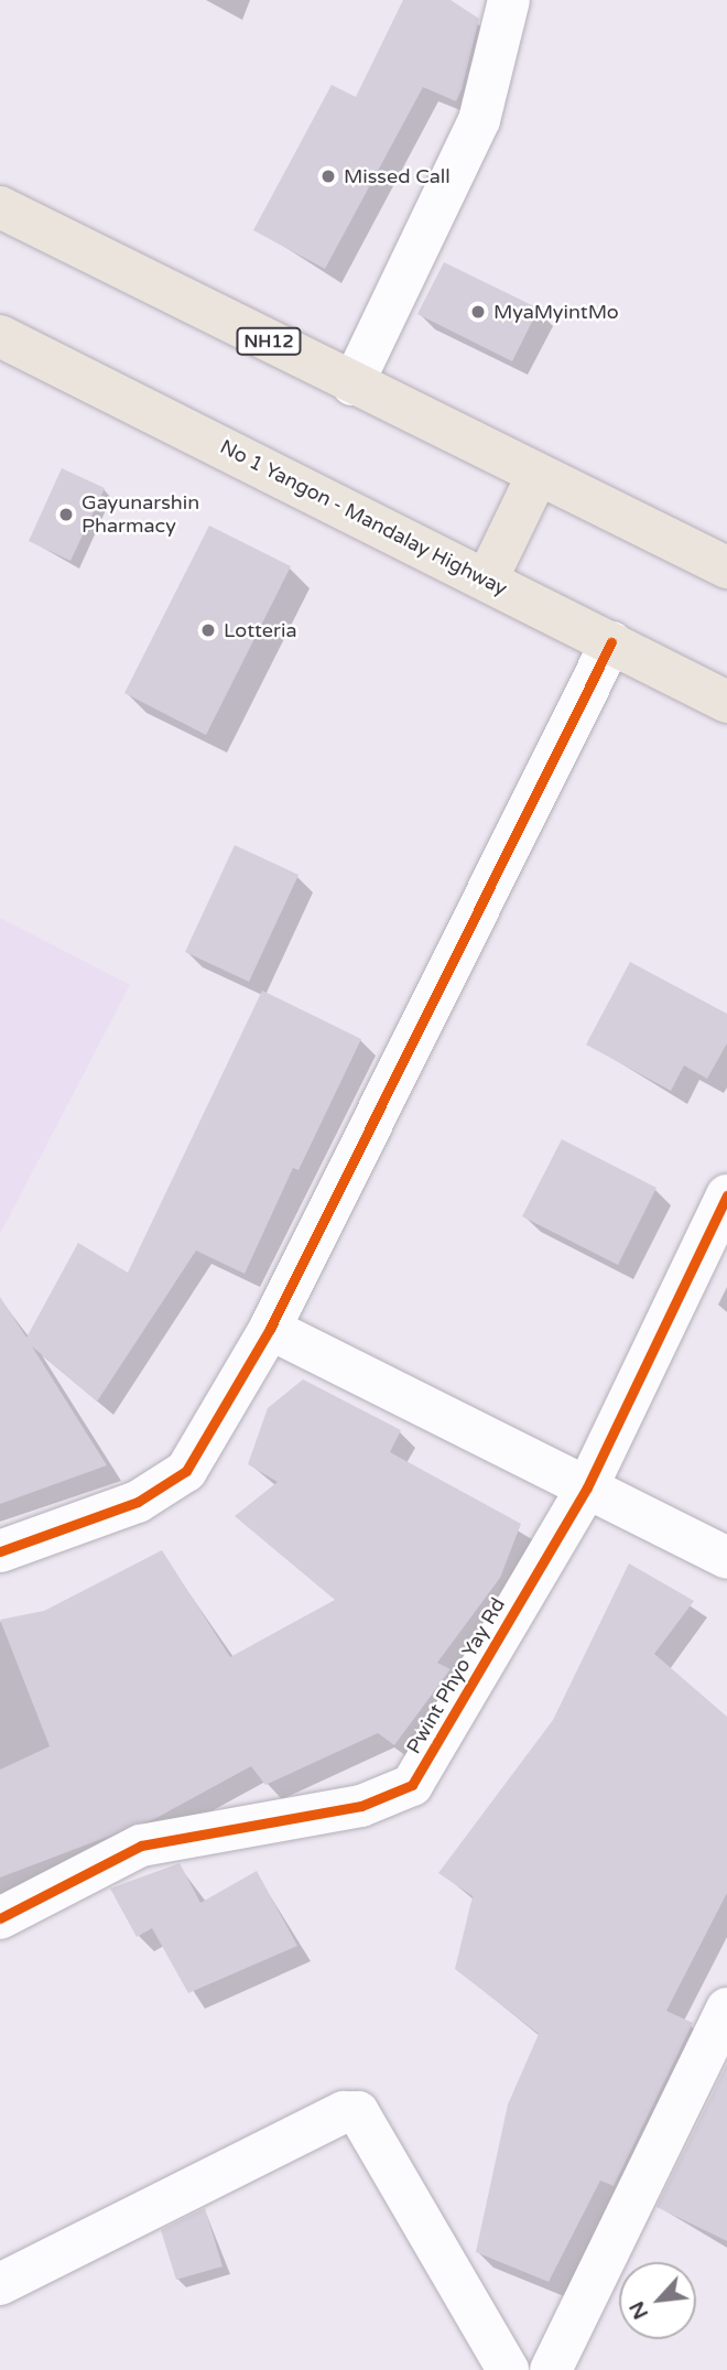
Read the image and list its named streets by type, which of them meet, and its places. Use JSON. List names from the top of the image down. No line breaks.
{"streets":{"highway":["NH12","No 1 Yangon - Mandalay Highway"],"street":["Pwint Phyo Yay Rd"]},"places":["Missed Call","MyaMyintMo","Gayunarshin Pharmacy","Lotteria"],"north":"bottom left"}
